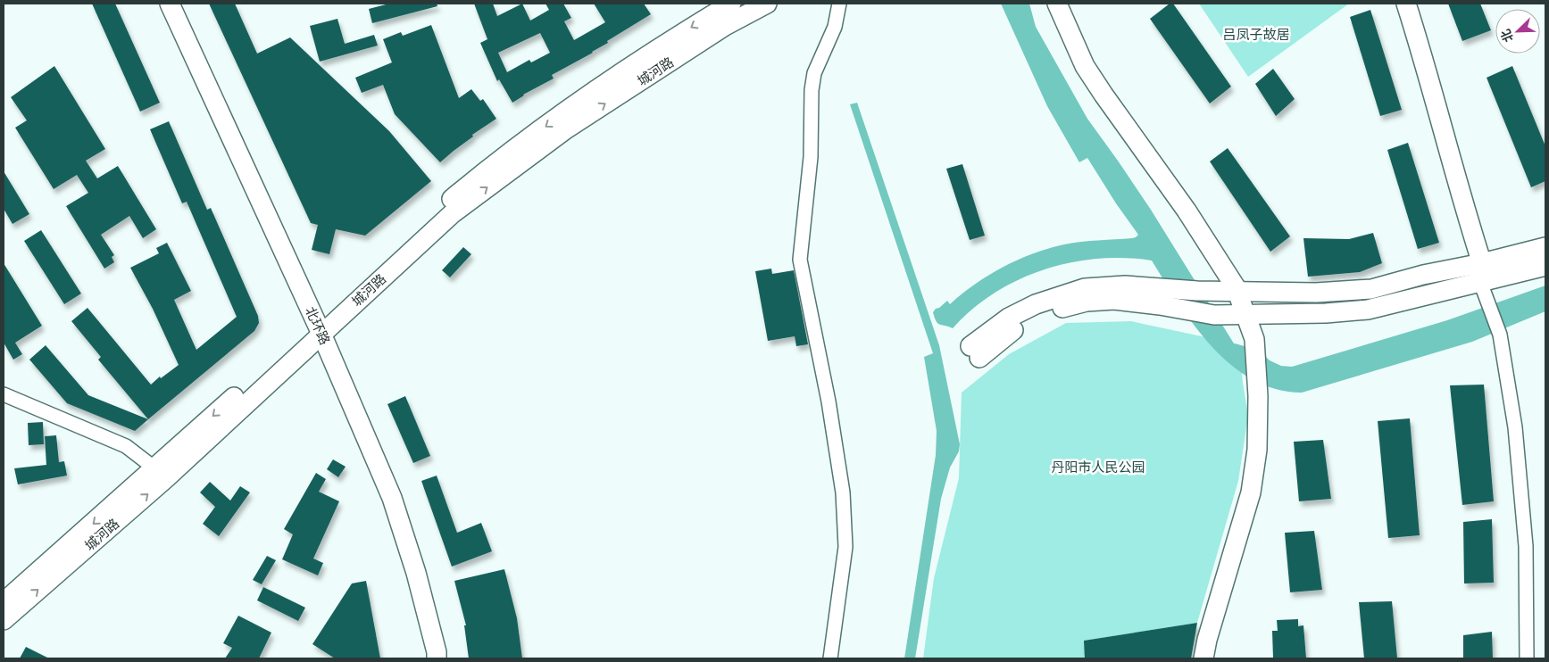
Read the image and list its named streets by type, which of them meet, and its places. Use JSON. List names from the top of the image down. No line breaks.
{"streets":{"street":["城河路","北环路"]},"crossings":[["城河路","北环路"]],"parks":["吕凤子故居","丹阳市人民公园"],"north":"bottom left"}
